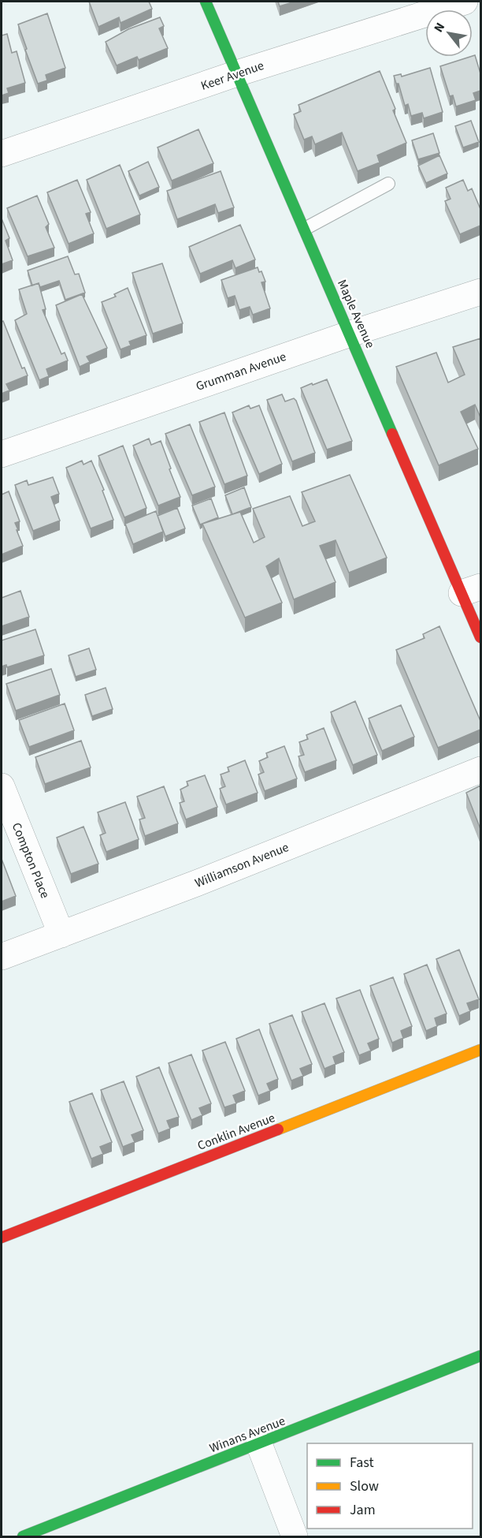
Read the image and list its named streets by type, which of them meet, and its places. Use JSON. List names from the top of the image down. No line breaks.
{"streets":{"street":["Keer Avenue","Maple Avenue","Grumman Avenue","Compton Place","Williamson Avenue","Conklin Avenue","Winans Avenue"]},"crossings":[["Keer Avenue","Maple Avenue"],["Maple Avenue","Grumman Avenue"],["Compton Place","Williamson Avenue"]],"legend":["Fast","Slow","Jam"],"north":"top left"}
